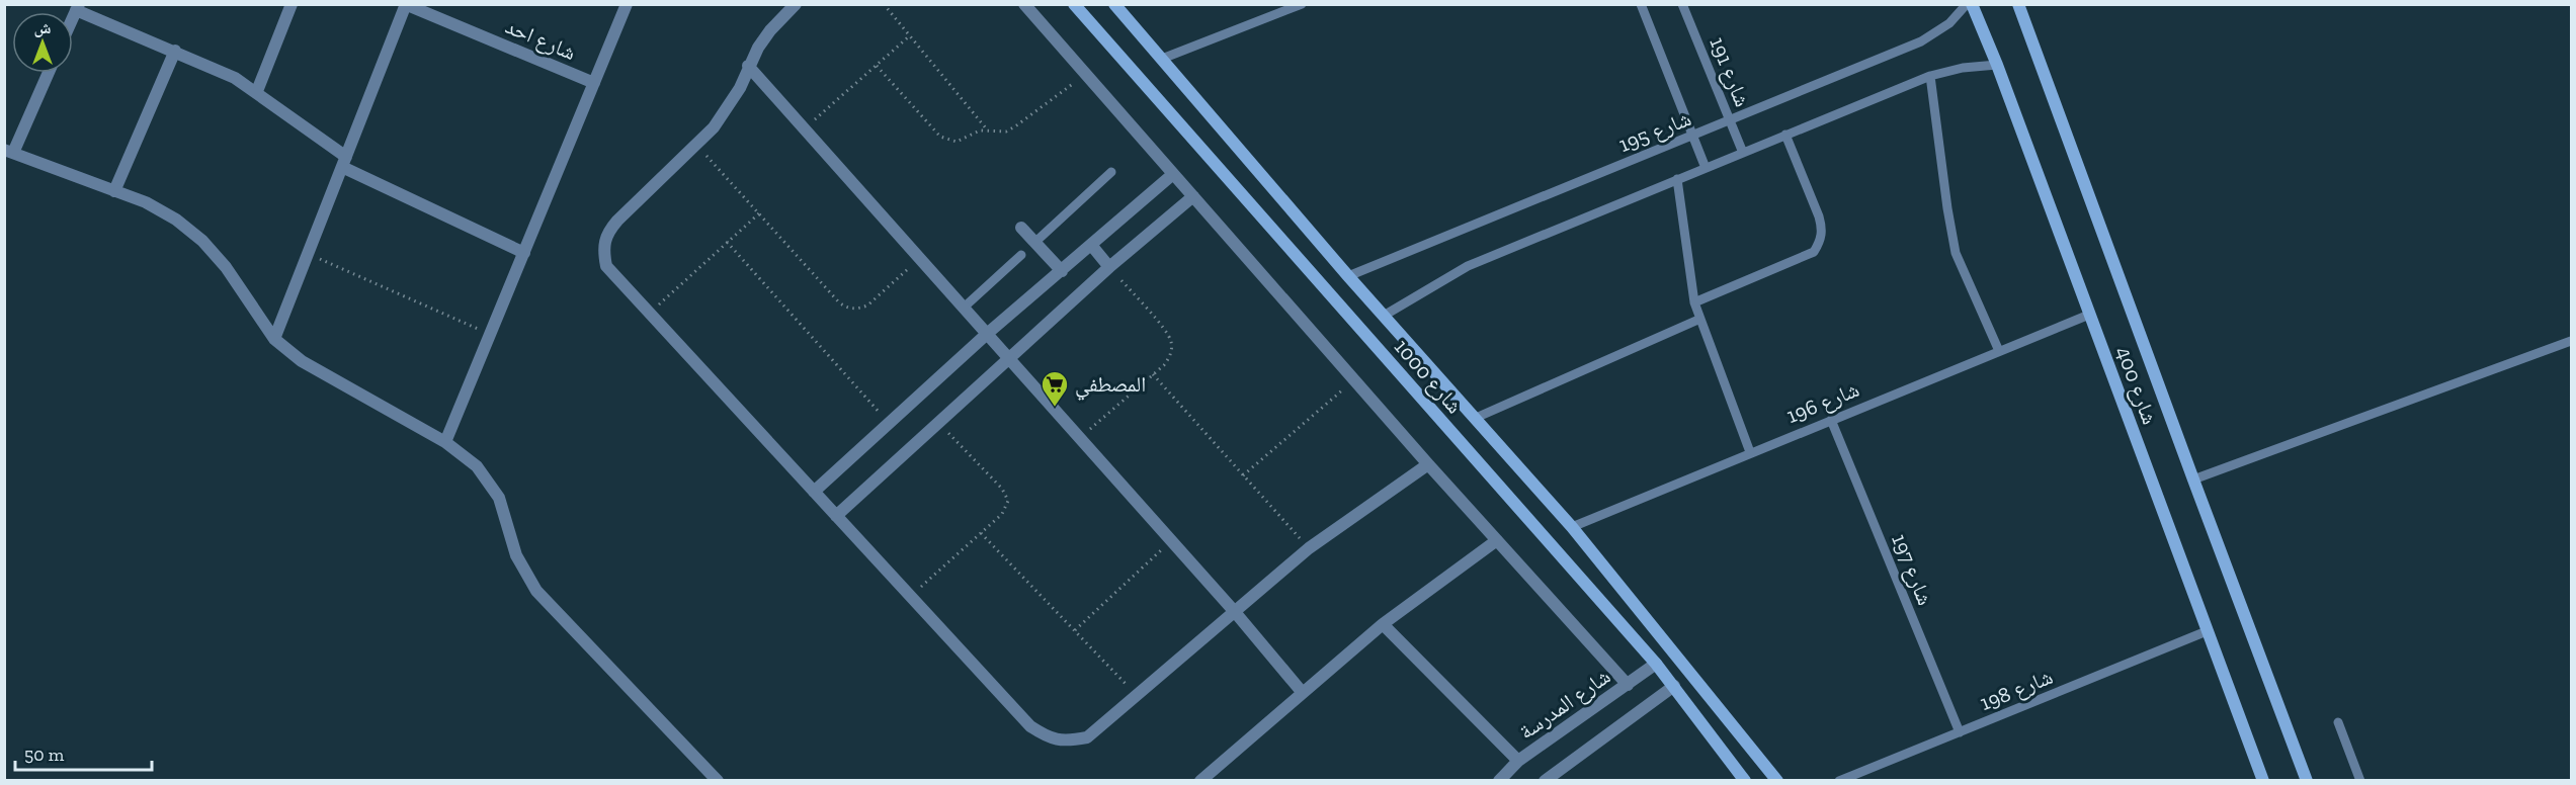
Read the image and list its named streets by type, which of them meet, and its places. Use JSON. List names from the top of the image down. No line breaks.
{"streets":{"street":["شارع احد","شارع 1000","شارع 400","شارع المدرسة"],"lane":["شارع 191","شارع 195","شارع 196","شارع 197","شارع 198"]},"crossings":[["شارع 191","شارع 195"],["شارع 195","شارع 1000"],["شارع 1000","شارع 196"],["شارع 1000","شارع المدرسة"],["شارع 400","شارع 196"],["شارع 400","شارع 198"],["شارع 196","شارع 197"],["شارع 197","شارع 198"]],"places":{"supermarket":["المصطفي"]},"scale_bar":"50 m","north":"top"}
